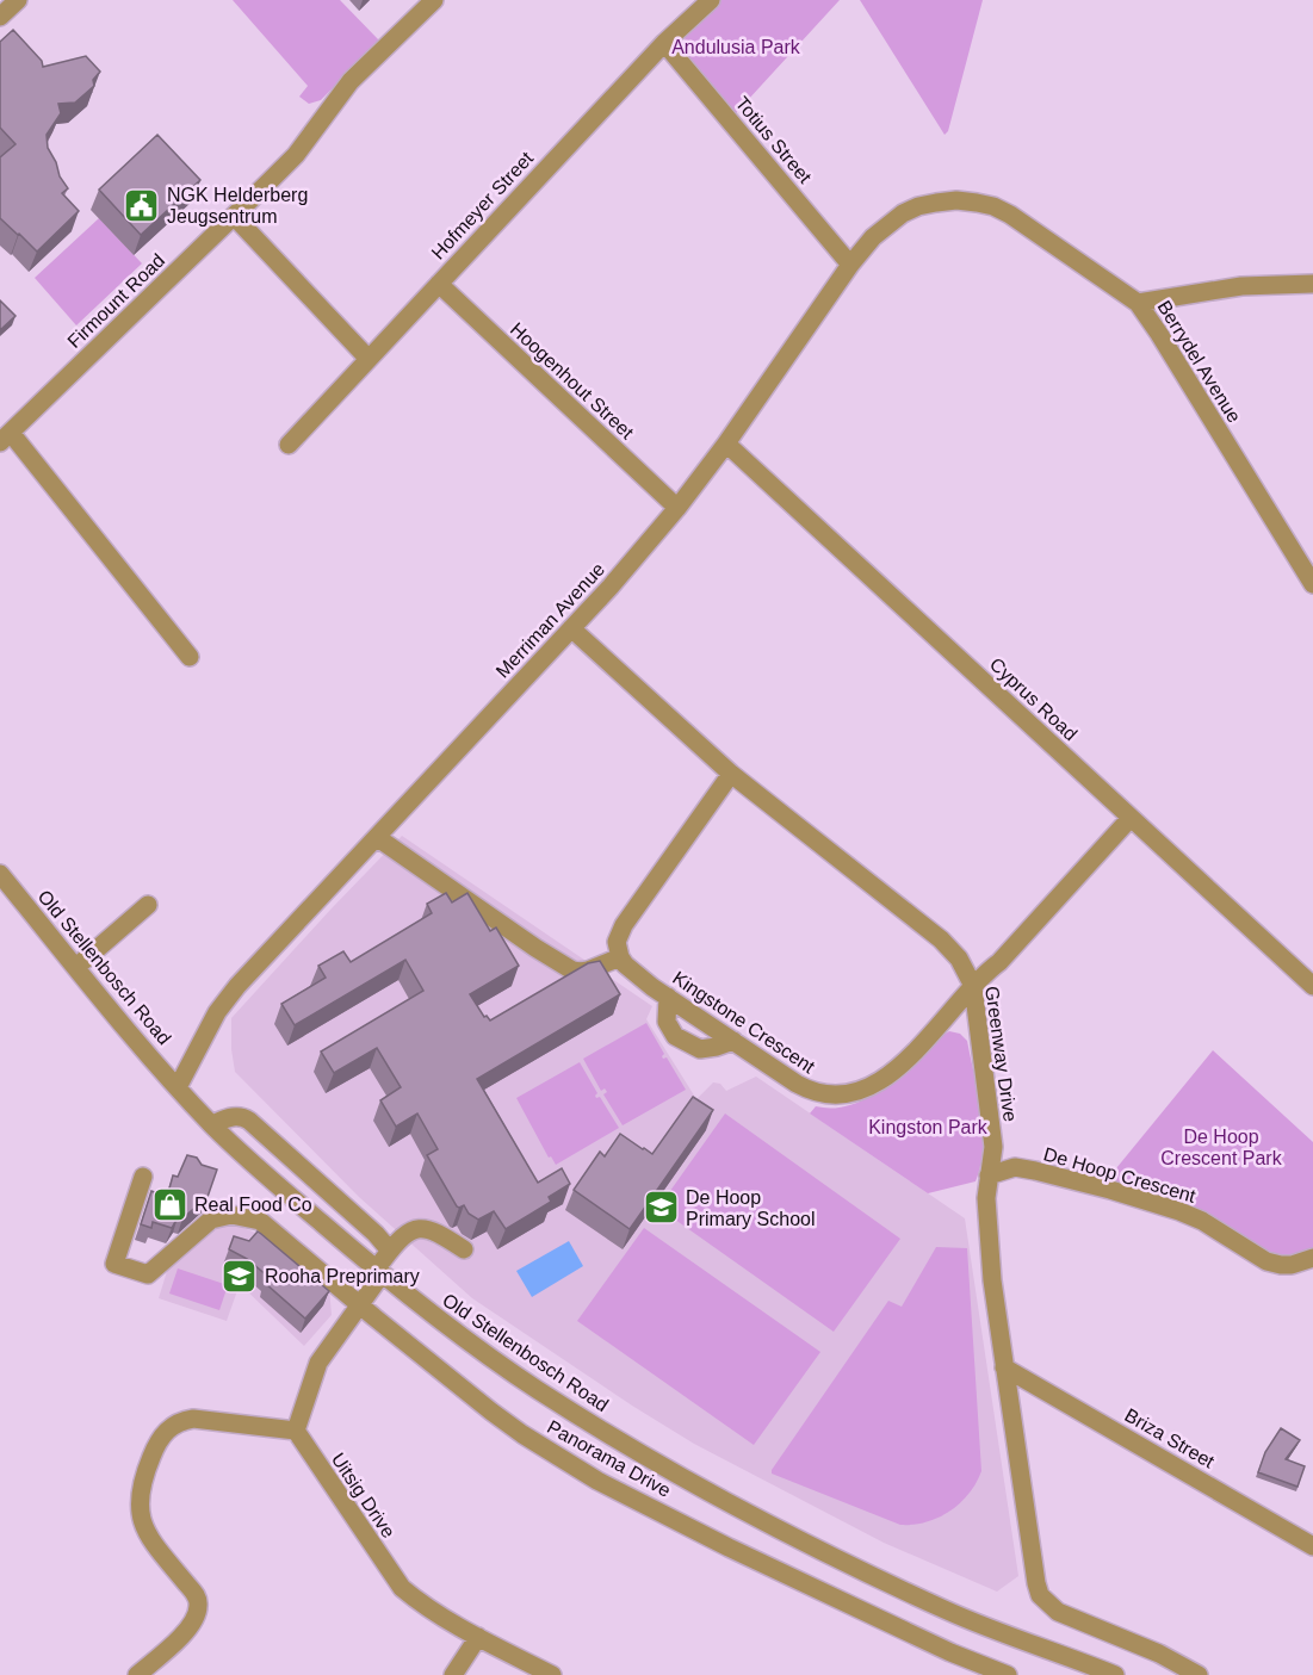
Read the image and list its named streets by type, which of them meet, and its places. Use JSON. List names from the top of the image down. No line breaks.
{"streets":{"street":["Totius Street","Hofmeyer Street","Firmount Road","Berrydel Avenue","Hoogenhout Street","Merriman Avenue","Cyprus Road","Old Stellenbosch Road","Kingstone Crescent","Greenway Drive","De Hoop Crescent","Briza Street","Panorama Drive","Uitsig Drive"]},"crossings":[["Totius Street","Hofmeyer Street"],["Totius Street","Merriman Avenue"],["Hofmeyer Street","Hoogenhout Street"],["Berrydel Avenue","Merriman Avenue"],["Hoogenhout Street","Merriman Avenue"],["Merriman Avenue","Cyprus Road"],["Merriman Avenue","Old Stellenbosch Road"],["Merriman Avenue","Greenway Drive"],["Cyprus Road","Kingstone Crescent"],["Kingstone Crescent","Greenway Drive"],["Greenway Drive","De Hoop Crescent"],["Greenway Drive","Briza Street"]],"parks":["Andulusia Park","Kingston Park","De Hoop Crescent Park"],"places":{"public building":["NGK Helderberg Jeugsentrum"],"shop":["Real Food Co"],"school or university":["De Hoop Primary School","Rooha Preprimary"]}}
